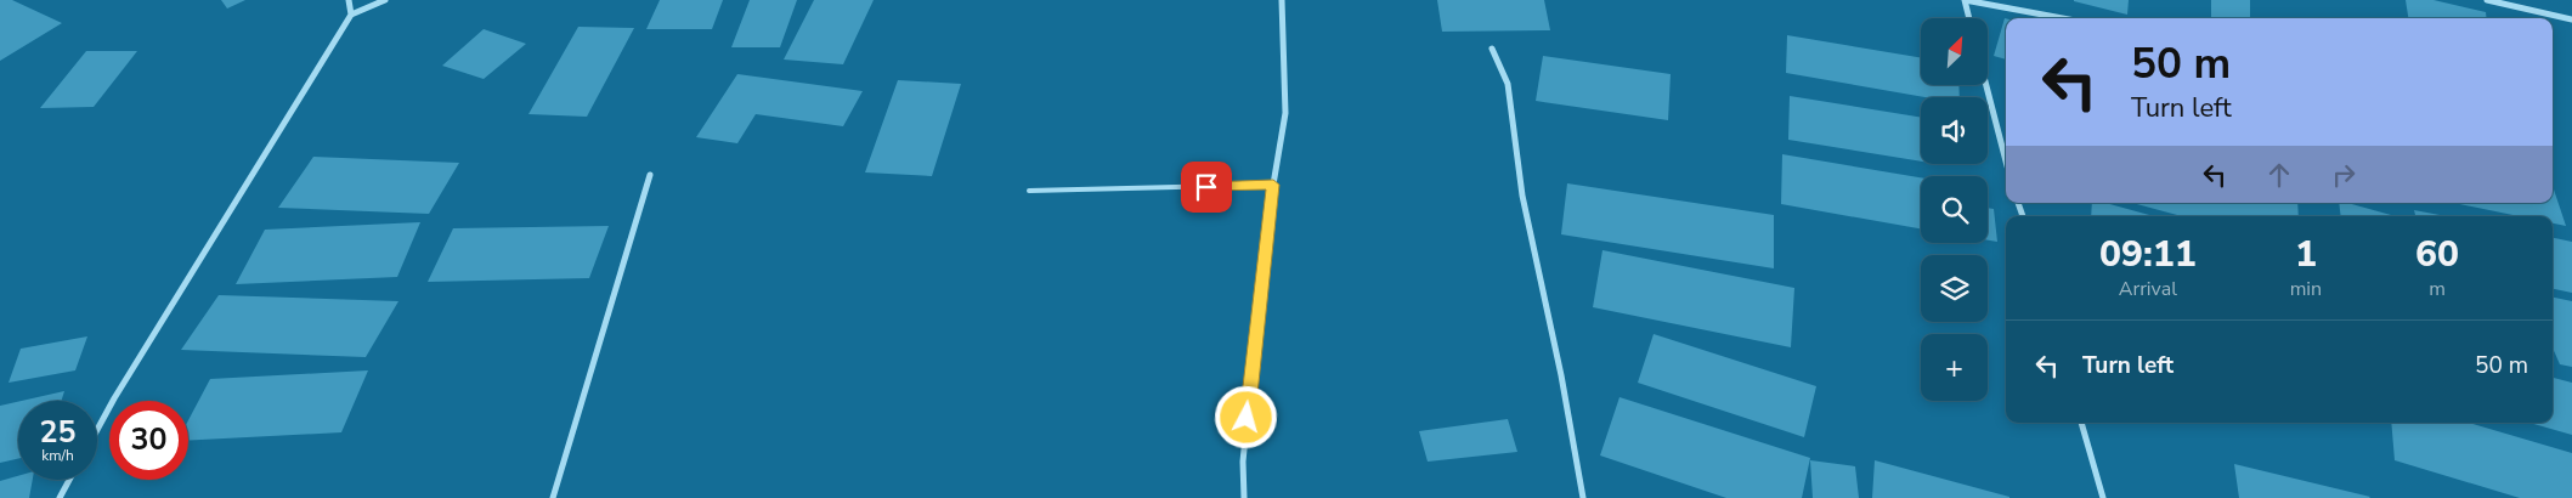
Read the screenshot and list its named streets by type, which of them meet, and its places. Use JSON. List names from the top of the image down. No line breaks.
{"north":"top right","page":{"map_buttons":"+","turn":["50 m","Turn left"],"eta":["09:11","Arrival","1","min","60","m"],"list":[{"name":"Turn left","value":"50 m"}],"speed":"25 km/h","limit":"30"}}
